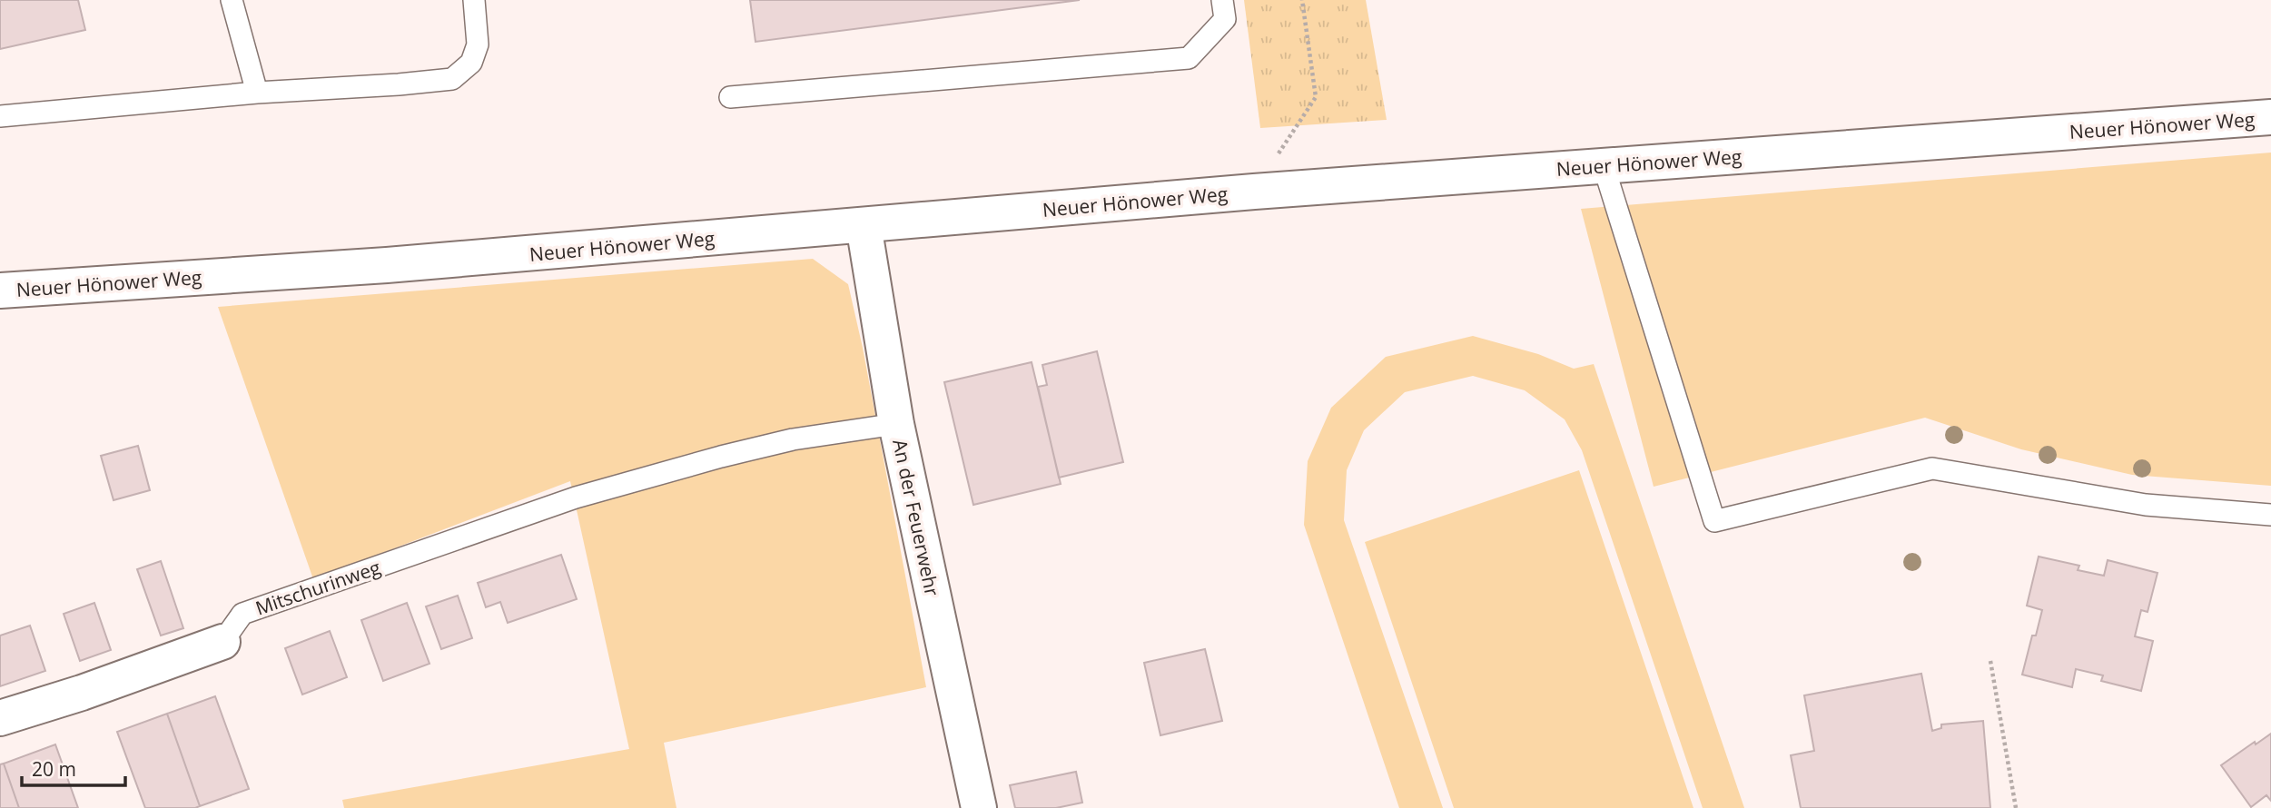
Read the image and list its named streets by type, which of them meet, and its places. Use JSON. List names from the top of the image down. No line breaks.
{"streets":{"main road":["Neuer Hönower Weg","An der Feuerwehr","Mitschurinweg"]},"crossings":[["Neuer Hönower Weg","An der Feuerwehr"],["An der Feuerwehr","Mitschurinweg"]],"scale_bar":"20 m"}
